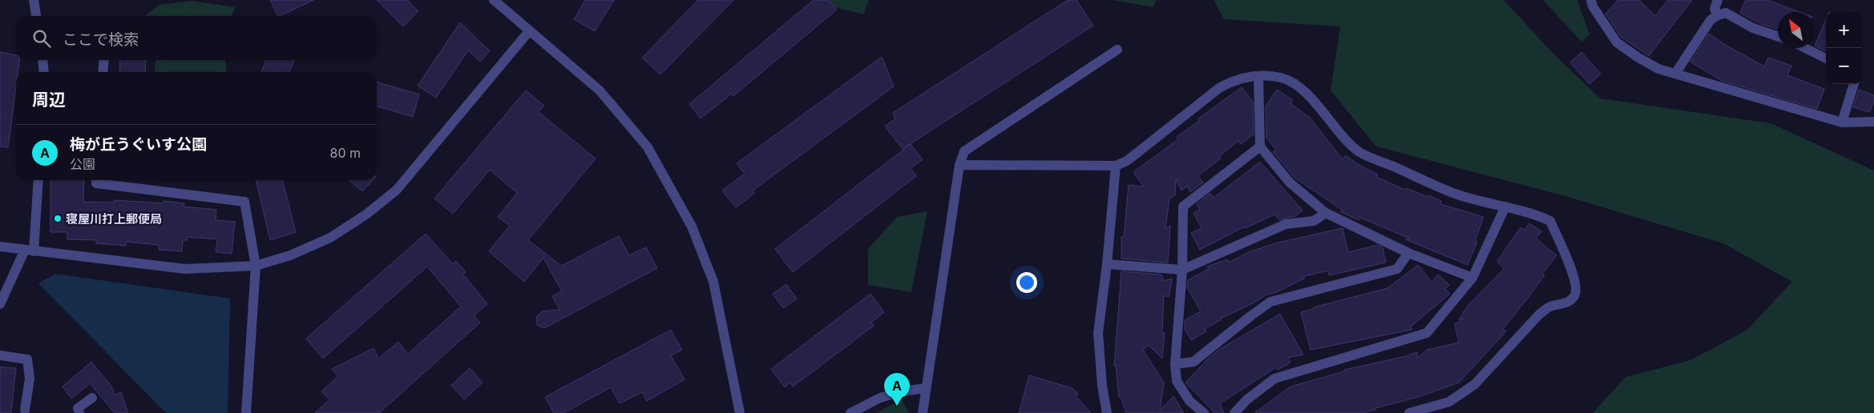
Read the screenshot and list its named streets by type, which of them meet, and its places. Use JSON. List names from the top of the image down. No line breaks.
{"places":["寝屋川打上郵便局"],"north":"top left","page":{"map_buttons":["+","−"],"search":"ここで検索","heading":"周辺","list":[{"mark":"A","name":"梅が丘うぐいす公園","note":"公園","value":"80 m"}],"pins":"A"}}
